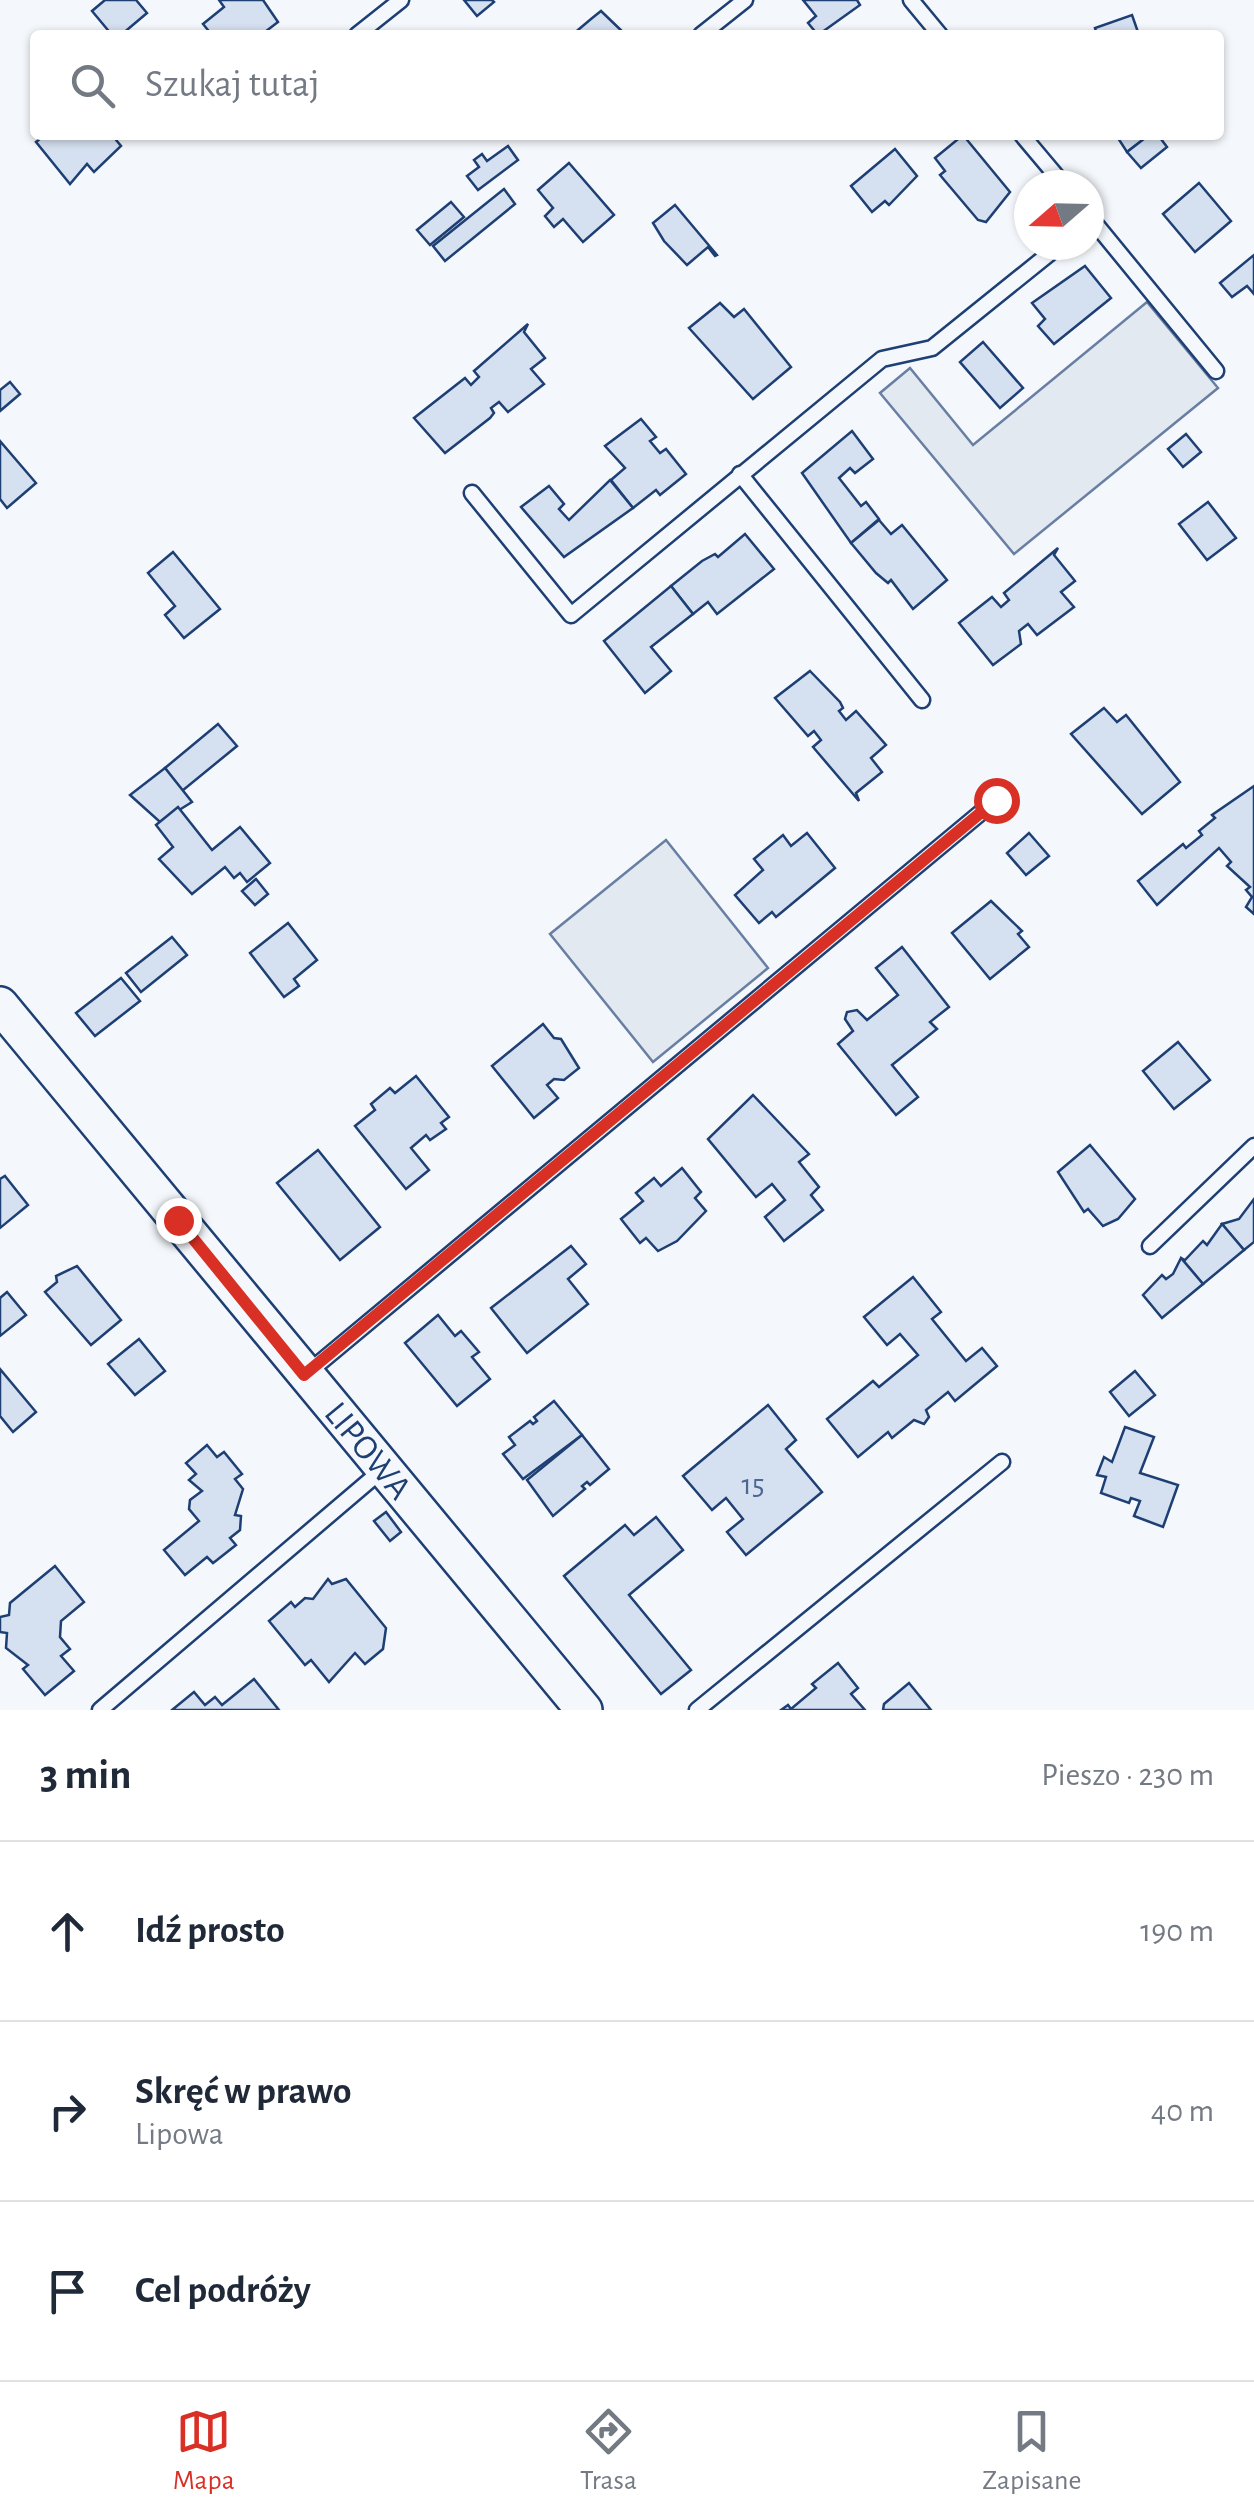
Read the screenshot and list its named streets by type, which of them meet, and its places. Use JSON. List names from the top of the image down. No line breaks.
{"streets":{"street":["LIPOWA"]},"house_numbers":["15"],"north":"left","page":{"search":"Szukaj tutaj","heading":["3 min","Pieszo · 230 m"],"list":[["Idź prosto","190 m"],["Skręć w prawo","Lipowa","40 m"],"Cel podróży"],"nav":["Mapa","Trasa","Zapisane"]}}
